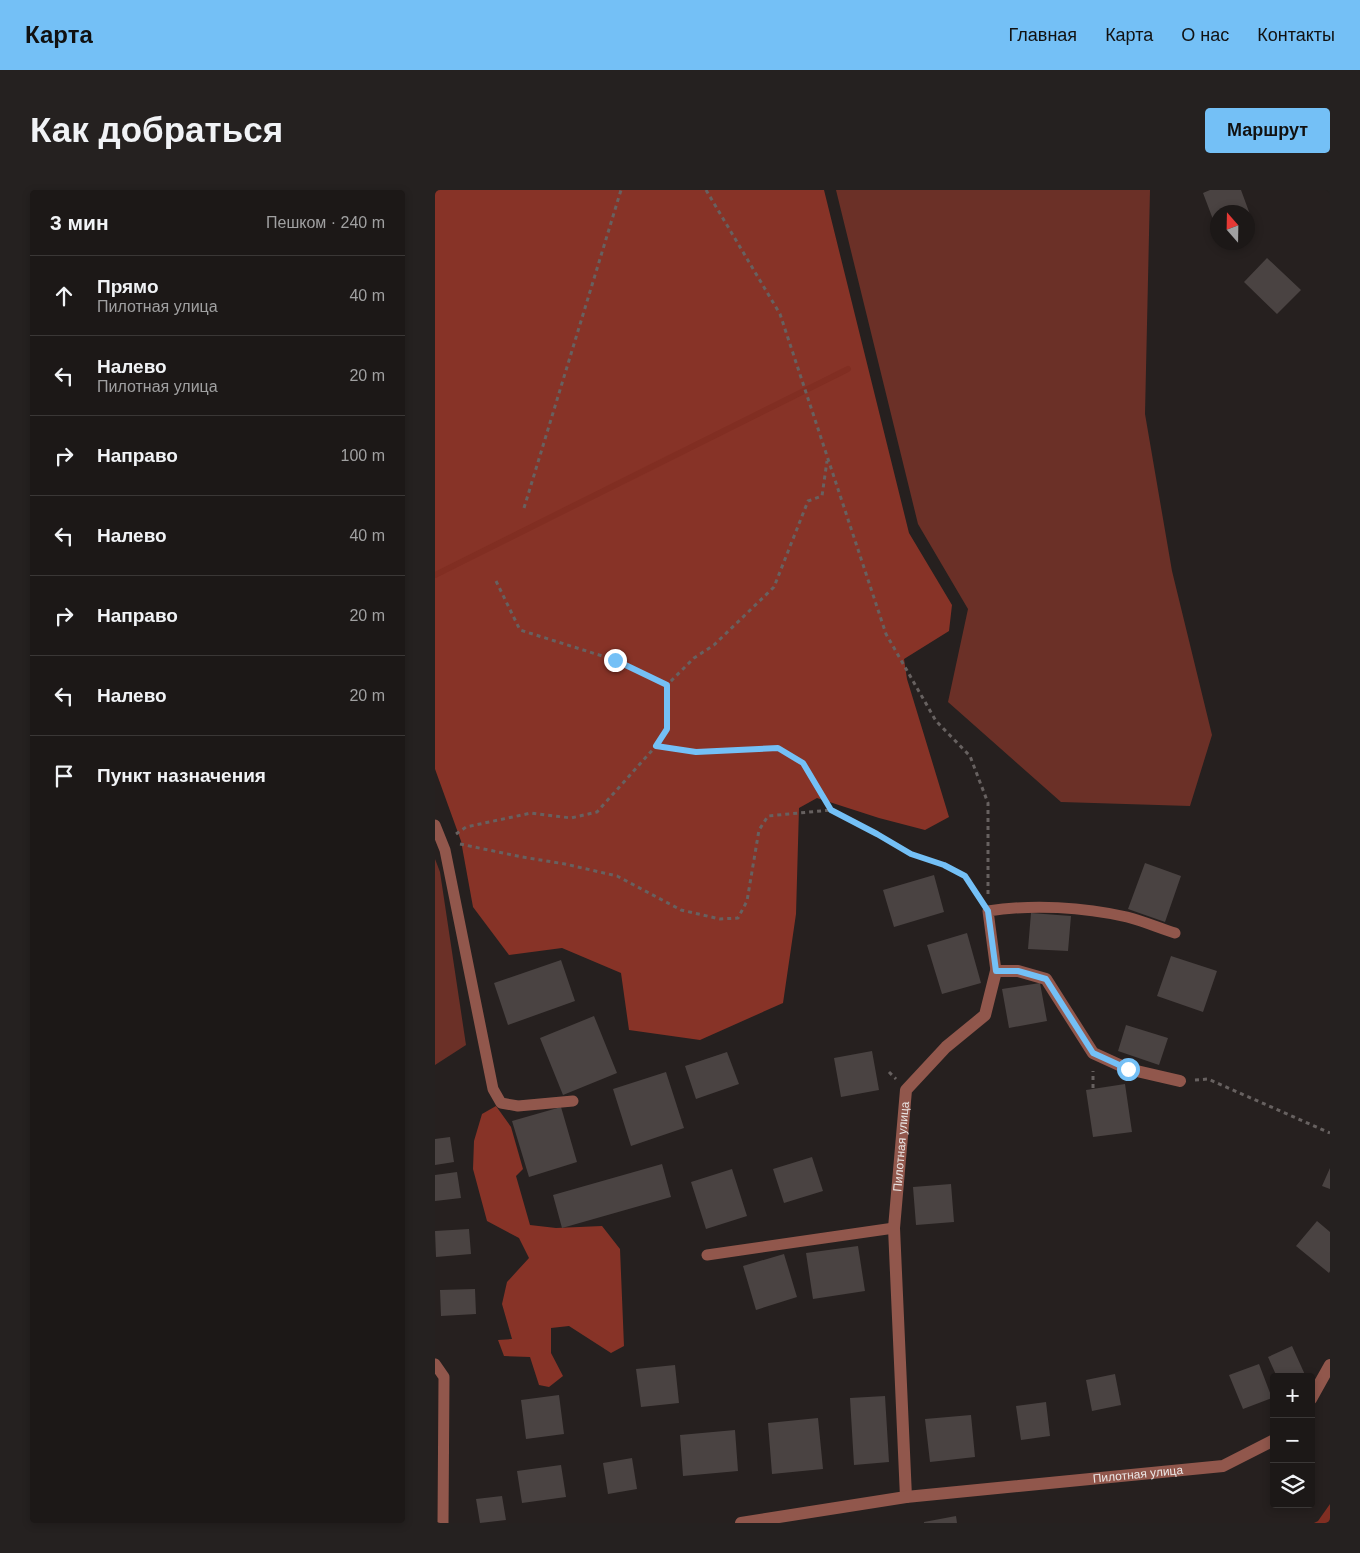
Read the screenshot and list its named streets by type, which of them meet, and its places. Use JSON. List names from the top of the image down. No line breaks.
{"streets":{"street":["Пилотная улица"]},"north":"top","page":{"header":"Карта","nav":["Главная","Карта","О нас","Контакты"],"buttons":"Маршрут","title":"Как добраться","heading":["3 мин","Пешком · 240 m"],"list":[["Прямо","Пилотная улица","40 m"],["Налево","Пилотная улица","20 m"],["Направо","100 m"],["Налево","40 m"],["Направо","20 m"],["Налево","20 m"],"Пункт назначения"],"map_buttons":["+","−"]}}
